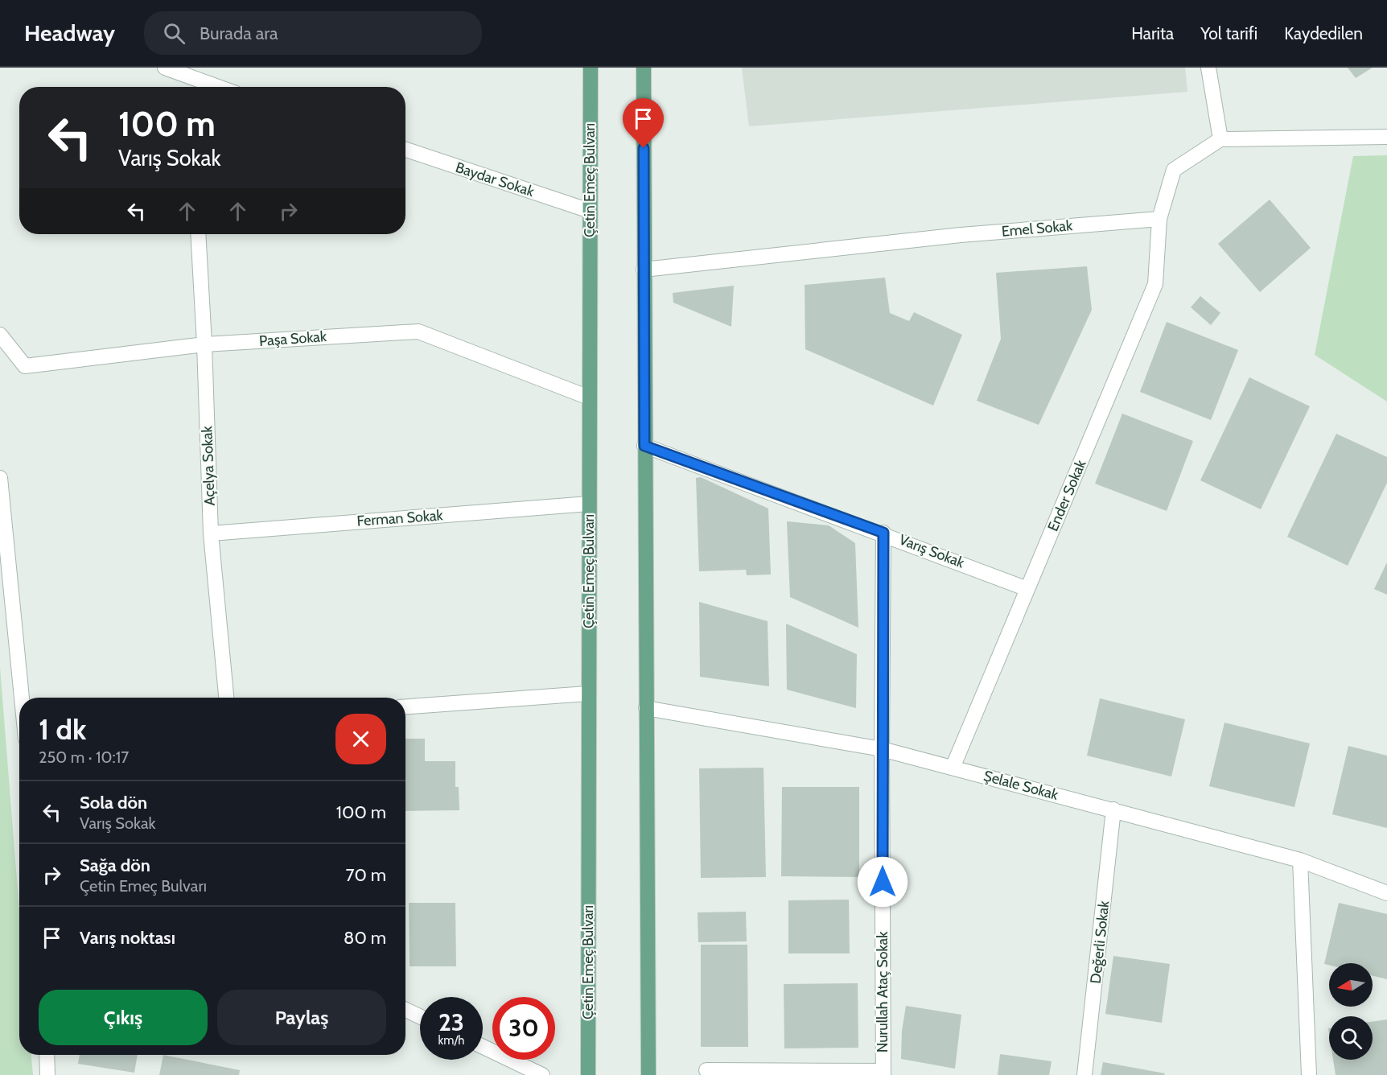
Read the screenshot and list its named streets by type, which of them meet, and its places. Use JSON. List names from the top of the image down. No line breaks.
{"streets":{"main road":["Çetin Emeç Bulvarı"],"street":["Baydar Sokak","Emel Sokak","Paşa Sokak","Açelya Sokak","Ender Sokak","Ferman Sokak","Varış Sokak","Şelale Sokak","Değerli Sokak","Nurullah Ataç Sokak"]},"crossings":[["Baydar Sokak","Çetin Emeç Bulvarı"],["Çetin Emeç Bulvarı","Paşa Sokak"],["Çetin Emeç Bulvarı","Ferman Sokak"],["Emel Sokak","Ender Sokak"],["Paşa Sokak","Açelya Sokak"],["Açelya Sokak","Ferman Sokak"],["Ender Sokak","Varış Sokak"],["Ender Sokak","Şelale Sokak"],["Varış Sokak","Nurullah Ataç Sokak"],["Şelale Sokak","Değerli Sokak"],["Şelale Sokak","Nurullah Ataç Sokak"]],"north":"left","page":{"header":"Headway","search":"Burada ara","nav":["Harita","Yol tarifi","Kaydedilen"],"turn":["100 m","Varış Sokak"],"heading":["1 dk","250 m · 10:17"],"list":[{"name":"Sola dön","note":"Varış Sokak","value":"100 m"},{"name":"Sağa dön","note":"Çetin Emeç Bulvarı","value":"70 m"},{"name":"Varış noktası","value":"80 m"}],"buttons":["Çıkış","Paylaş"],"speed":"23 km/h","limit":"30"}}
